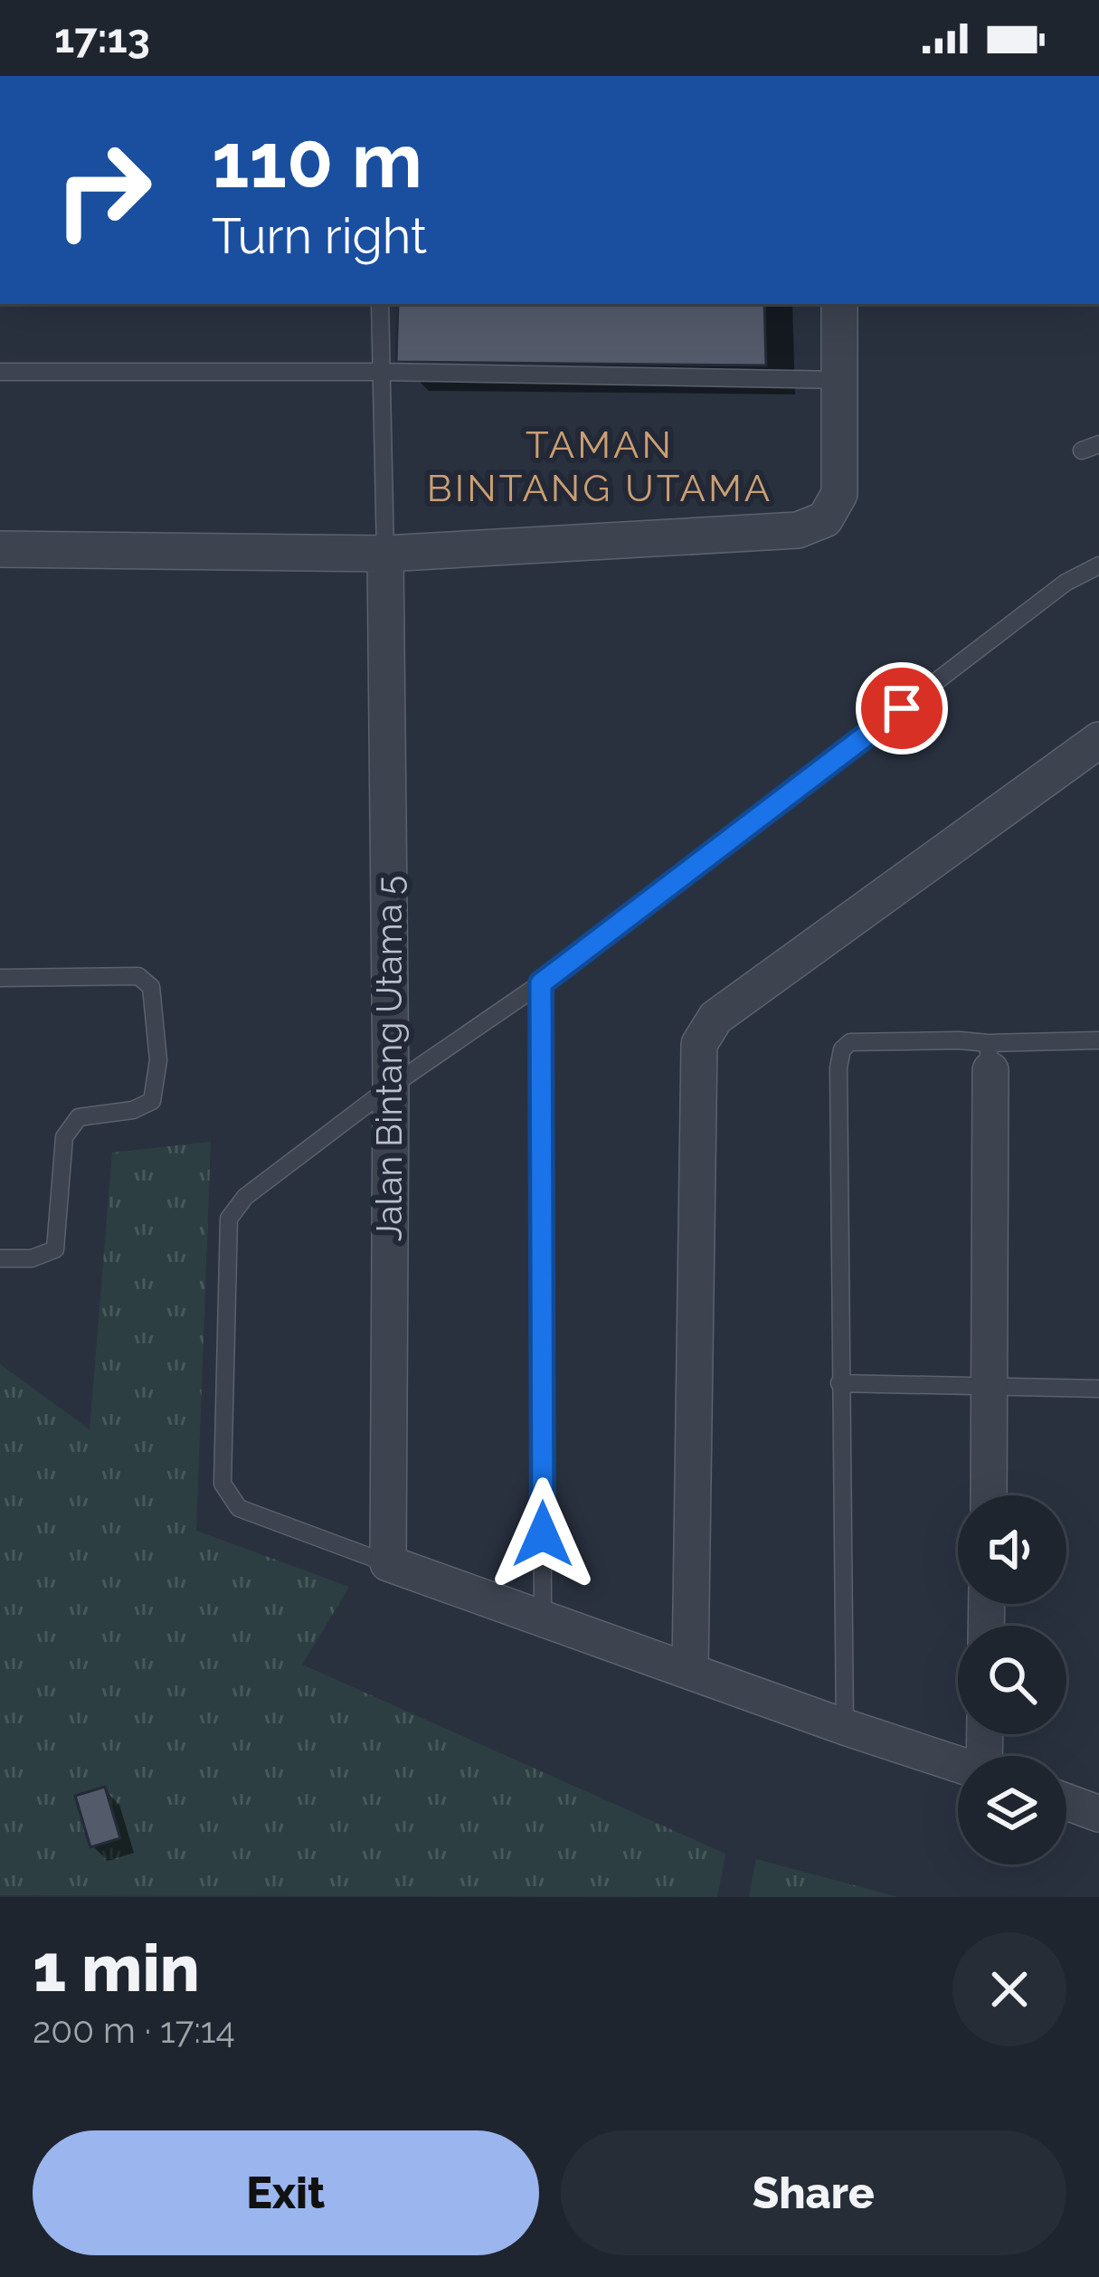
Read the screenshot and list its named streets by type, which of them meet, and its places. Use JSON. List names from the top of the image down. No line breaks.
{"streets":{"street":["Jalan Bintang Utama 5"]},"districts":["TAMAN BINTANG UTAMA"],"page":{"status":"17:13","turn":["110 m","Turn right"],"heading":["1 min","200 m · 17:14"],"buttons":["Exit","Share"]}}
